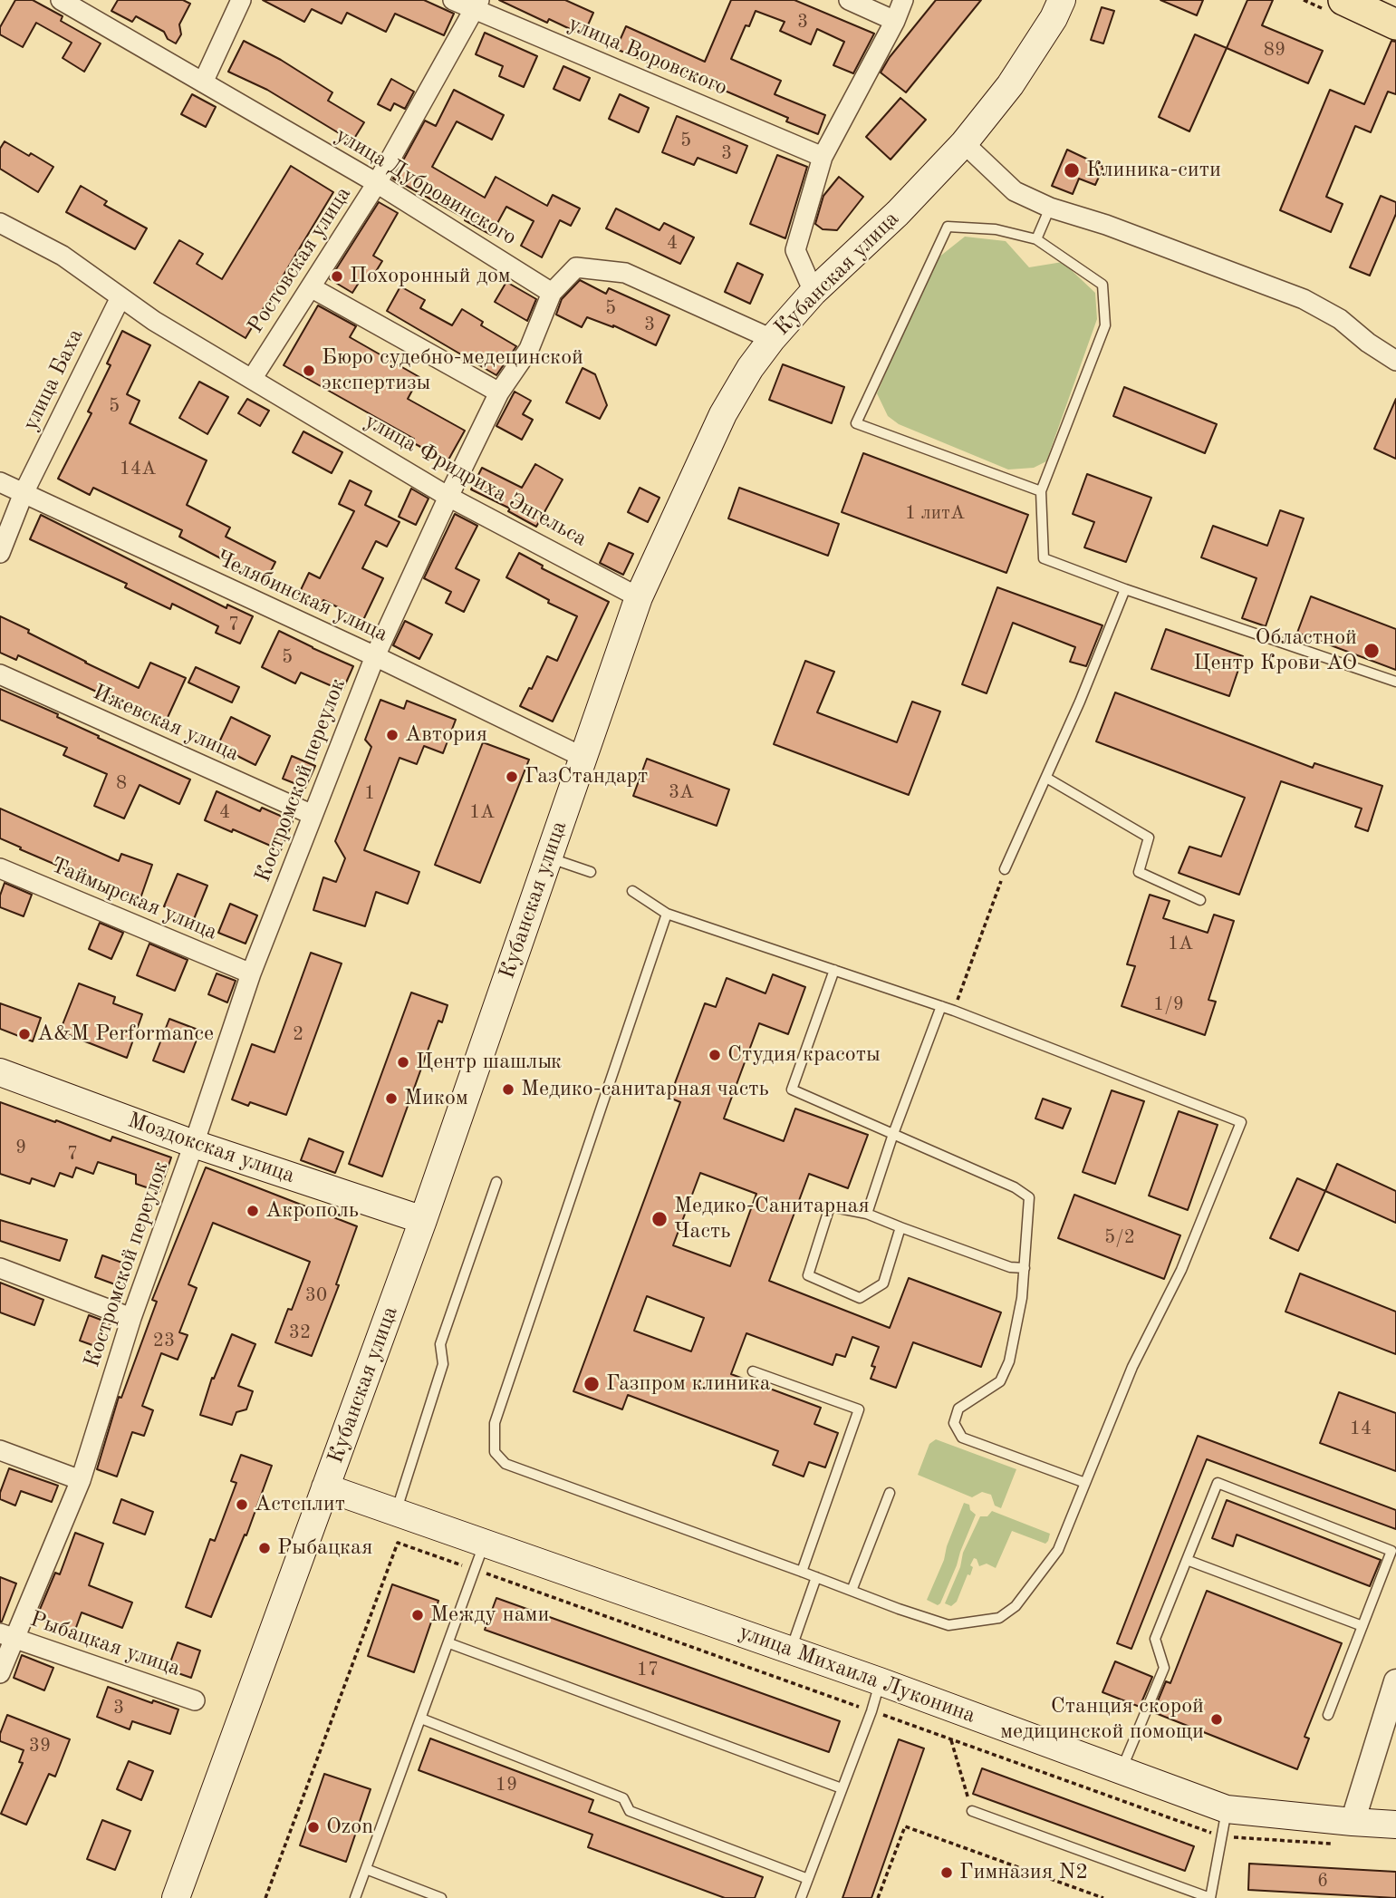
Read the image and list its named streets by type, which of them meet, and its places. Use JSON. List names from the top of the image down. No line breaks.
{"streets":{"main road":["Кубанская улица","Моздокская улица","улица Михаила Луконина"],"street":["улица Воровского","улица Дубровинского","Ростовская улица","улица Баха","улица Фридриха Энгельса","Челябинская улица","Ижевская улица","Костромской переулок","Таймырская улица","Рыбацкая улица"]},"crossings":[["улица Воровского","Ростовская улица"],["улица Дубровинского","Ростовская улица"],["улица Дубровинского","Костромской переулок"],["Ростовская улица","улица Фридриха Энгельса"],["Кубанская улица","улица Фридриха Энгельса"],["Кубанская улица","Челябинская улица"],["Кубанская улица","Моздокская улица"],["Кубанская улица","улица Михаила Луконина"],["улица Баха","улица Фридриха Энгельса"],["улица Баха","Челябинская улица"],["улица Фридриха Энгельса","Костромской переулок"],["Челябинская улица","Костромской переулок"],["Ижевская улица","Костромской переулок"],["Костромской переулок","Таймырская улица"],["Костромской переулок","Моздокская улица"],["Костромской переулок","Рыбацкая улица"]],"places":["Клиника-сити","Похоронный дом","Бюро судебно-медецинской экспертизы","Областной Центр Крови АО","Автория","ГазСтандарт","A&M Performance","Студия красоты","Центр шашлык","Медико-санитарная часть","Миком","Акрополь","Медико-Санитарная Часть","Газпром клиника","Астсплит","Рыбацкая","Между нами","Станция скорой медицинской помощи","Ozon","Гимназия N2"],"house_numbers":["3","89","5","3","4","5","3","5","14А","1 литА","7","5","8","3А","1","4","1А","1А","1/9","2","9","7","5/2","30","32","23","14","17","3","39","19","6"]}
